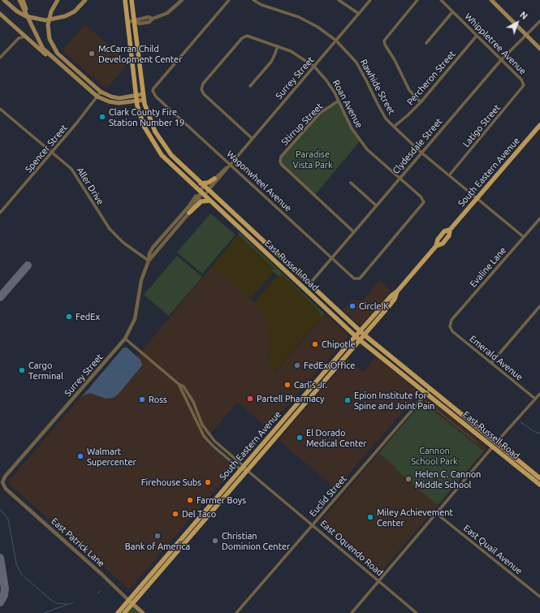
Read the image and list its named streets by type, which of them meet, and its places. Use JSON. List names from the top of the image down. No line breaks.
{"streets":{"main road":["South Eastern Avenue","East Russell Road","East Patrick Lane"],"street":["Whippletree Avenue","Surrey Street","Percheron Street","Rawhide Street","Roan Avenue","Stirrup Street","Latigo Street","Clydesdale Street","Spencer Street","Wagonwheel Avenue","Aller Drive","Evaline Lane","Emerald Avenue","Euclid Street","East Oquendo Road","East Quail Avenue"]},"crossings":[["Whippletree Avenue","Percheron Street"],["Whippletree Avenue","Latigo Street"],["Whippletree Avenue","Clydesdale Street"],["Surrey Street","Rawhide Street"],["Surrey Street","Roan Avenue"],["Surrey Street","Wagonwheel Avenue"],["Surrey Street","Aller Drive"],["Surrey Street","East Russell Road"],["Surrey Street","East Patrick Lane"],["Surrey Street","East Oquendo Road"],["Percheron Street","Rawhide Street"],["Rawhide Street","Latigo Street"],["Rawhide Street","Clydesdale Street"],["Rawhide Street","South Eastern Avenue"],["Rawhide Street","Evaline Lane"],["Roan Avenue","Stirrup Street"],["Roan Avenue","Clydesdale Street"],["Roan Avenue","Wagonwheel Avenue"],["Stirrup Street","Clydesdale Street"],["Clydesdale Street","Wagonwheel Avenue"],["Clydesdale Street","East Russell Road"],["Spencer Street","Aller Drive"],["South Eastern Avenue","East Russell Road"],["South Eastern Avenue","East Patrick Lane"],["South Eastern Avenue","East Oquendo Road"],["East Russell Road","Euclid Street"],["Evaline Lane","Emerald Avenue"],["Euclid Street","East Oquendo Road"]],"parks":["Paradise Vista Park","Cannon School Park"],"places":["McCarran Child Development Center","Clark County Fire Station Number 19","Circle K","FedEx","Chipotle","FedEx Office","Cargo Terminal","Carl's Jr.","Partell Pharmacy","Ross","Epion Institute for Spine and Joint Pain","El Dorado Medical Center","Walmart Supercenter","Helen C. Cannon Middle School","Firehouse Subs","Farmer Boys","Del Taco","Miley Achievement Center","Bank of America","Christian Dominion Center"],"north":"top right"}
